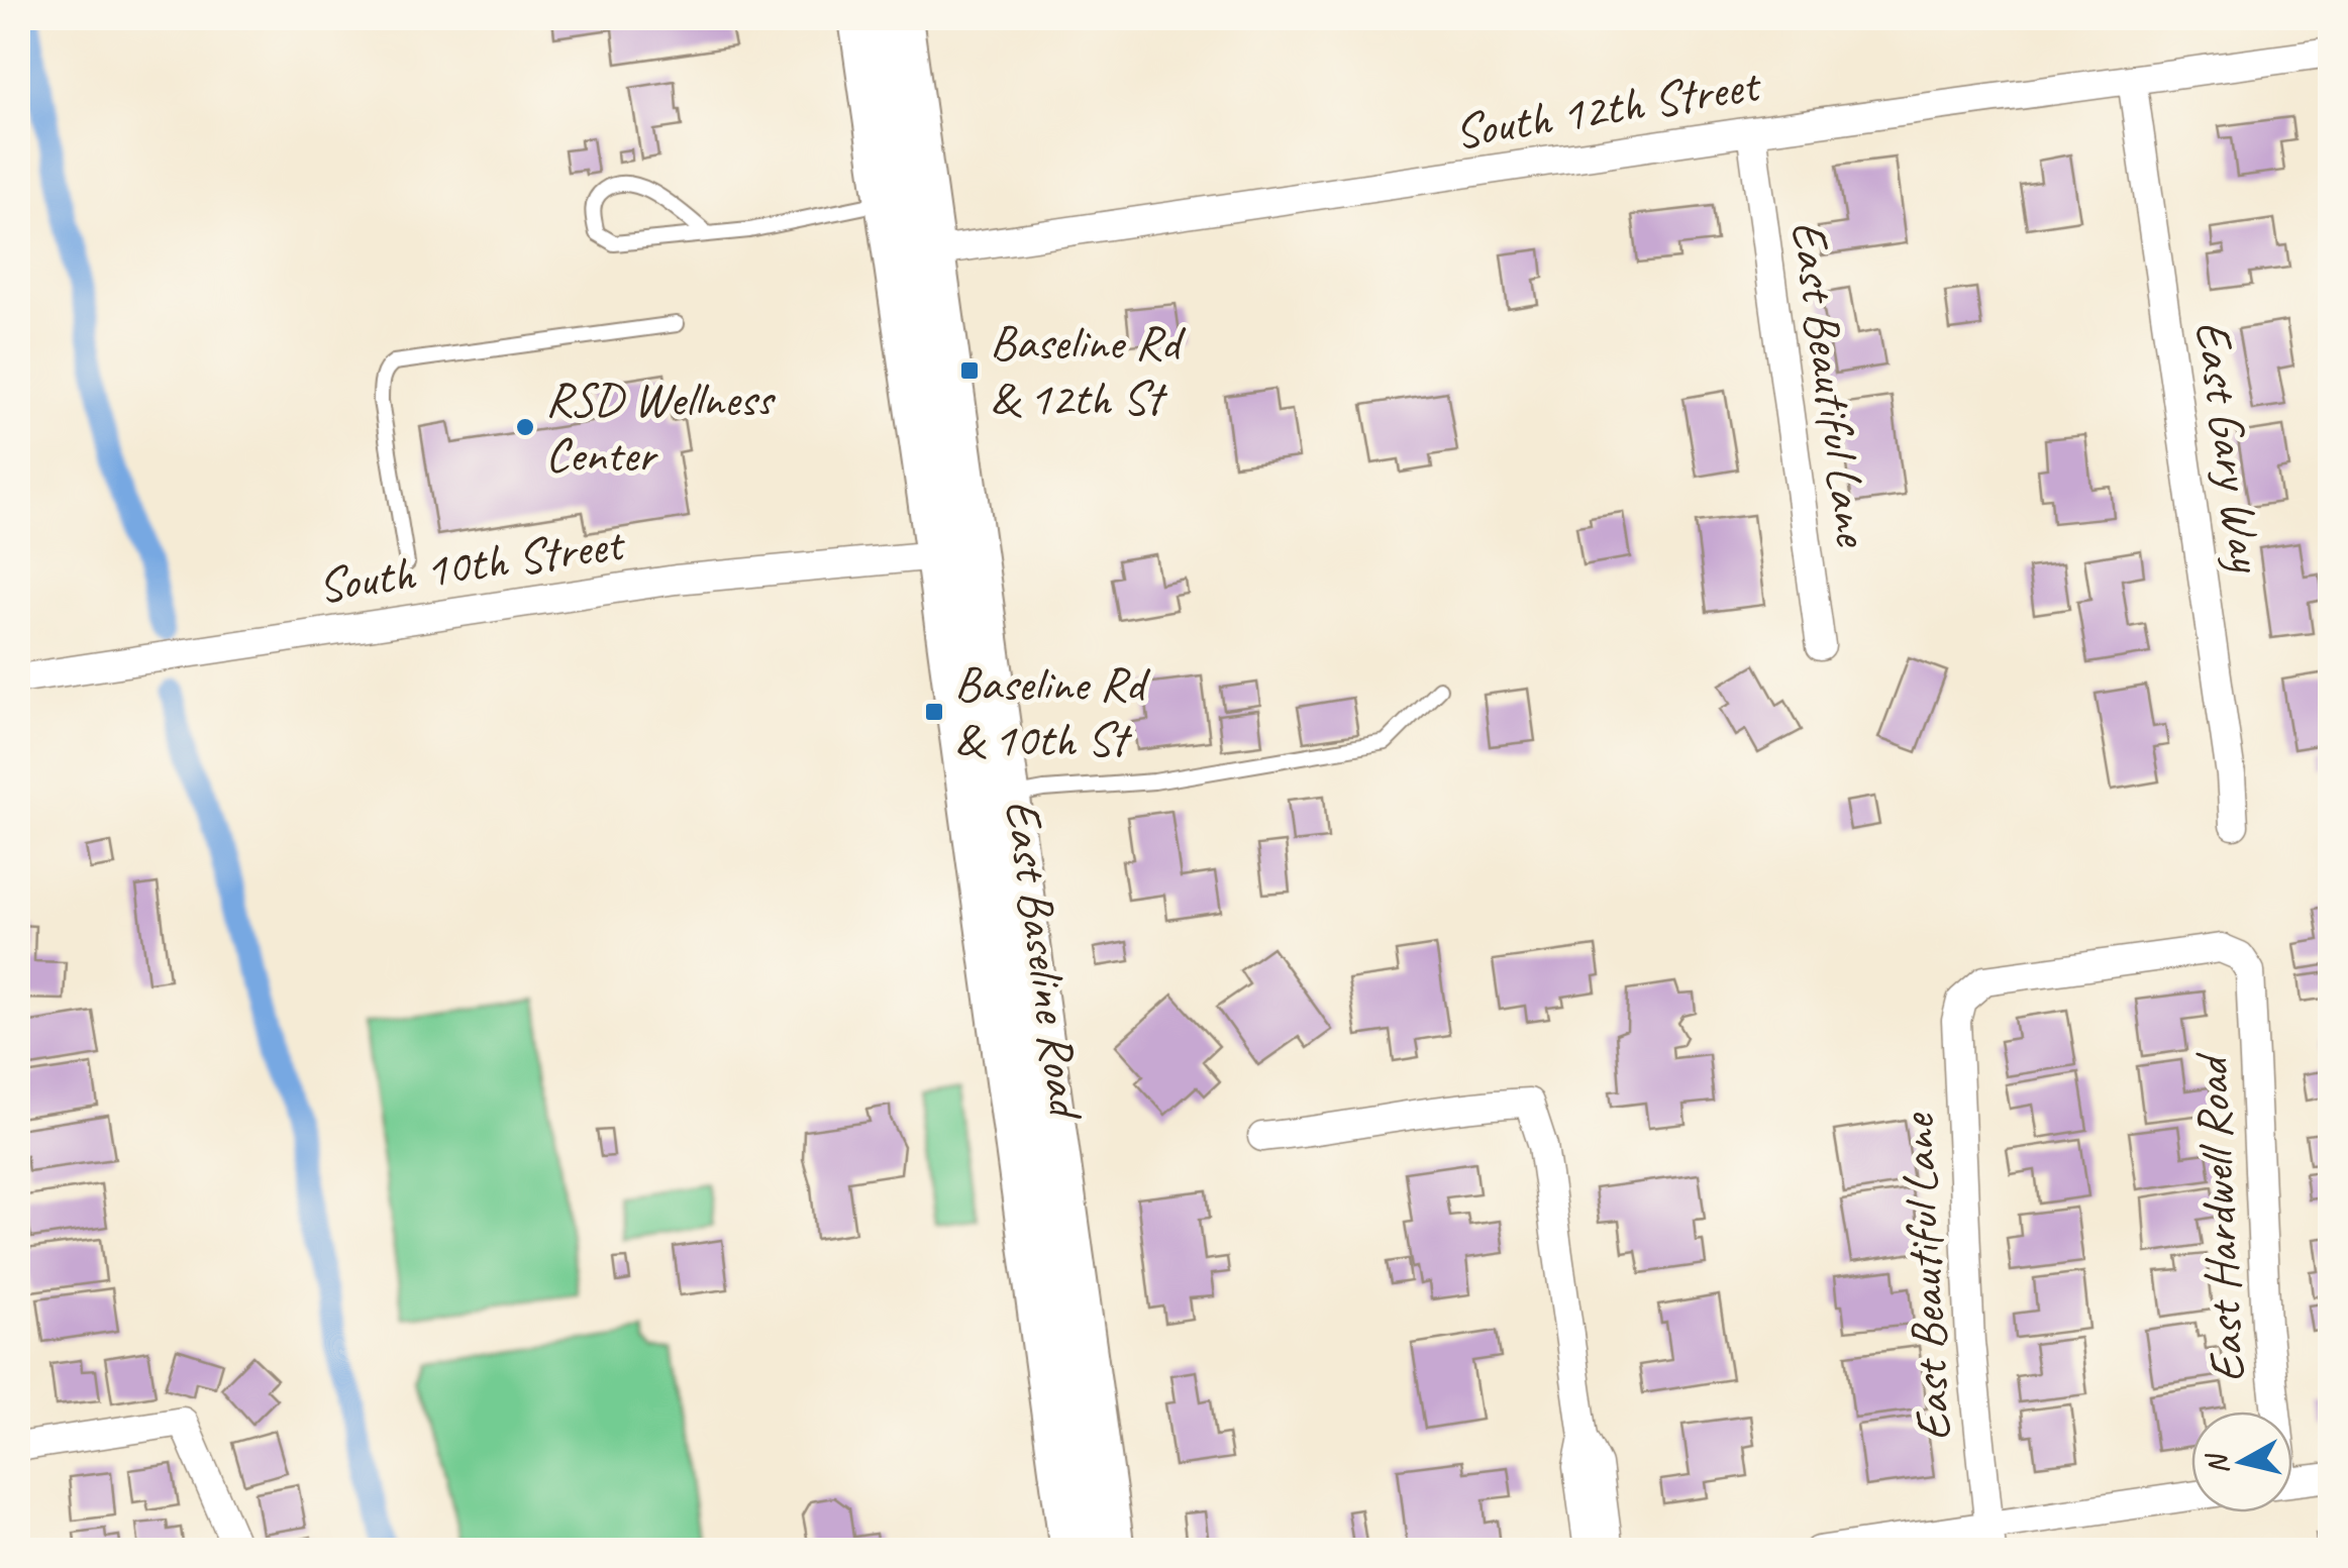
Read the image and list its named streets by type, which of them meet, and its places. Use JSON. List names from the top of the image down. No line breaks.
{"streets":{"main road":["East Baseline Road"],"street":["South 12th Street","East Beautiful Lane","East Gary Way","South 10th Street","East Hardwell Road"]},"crossings":[["South 12th Street","East Beautiful Lane"],["South 12th Street","East Gary Way"],["South 12th Street","East Baseline Road"],["East Beautiful Lane","East Hardwell Road"],["South 10th Street","East Baseline Road"]],"places":{"transit":["Baseline Rd & 12th St","Baseline Rd & 10th St"],"other":["RSD Wellness Center"]},"north":"left"}
